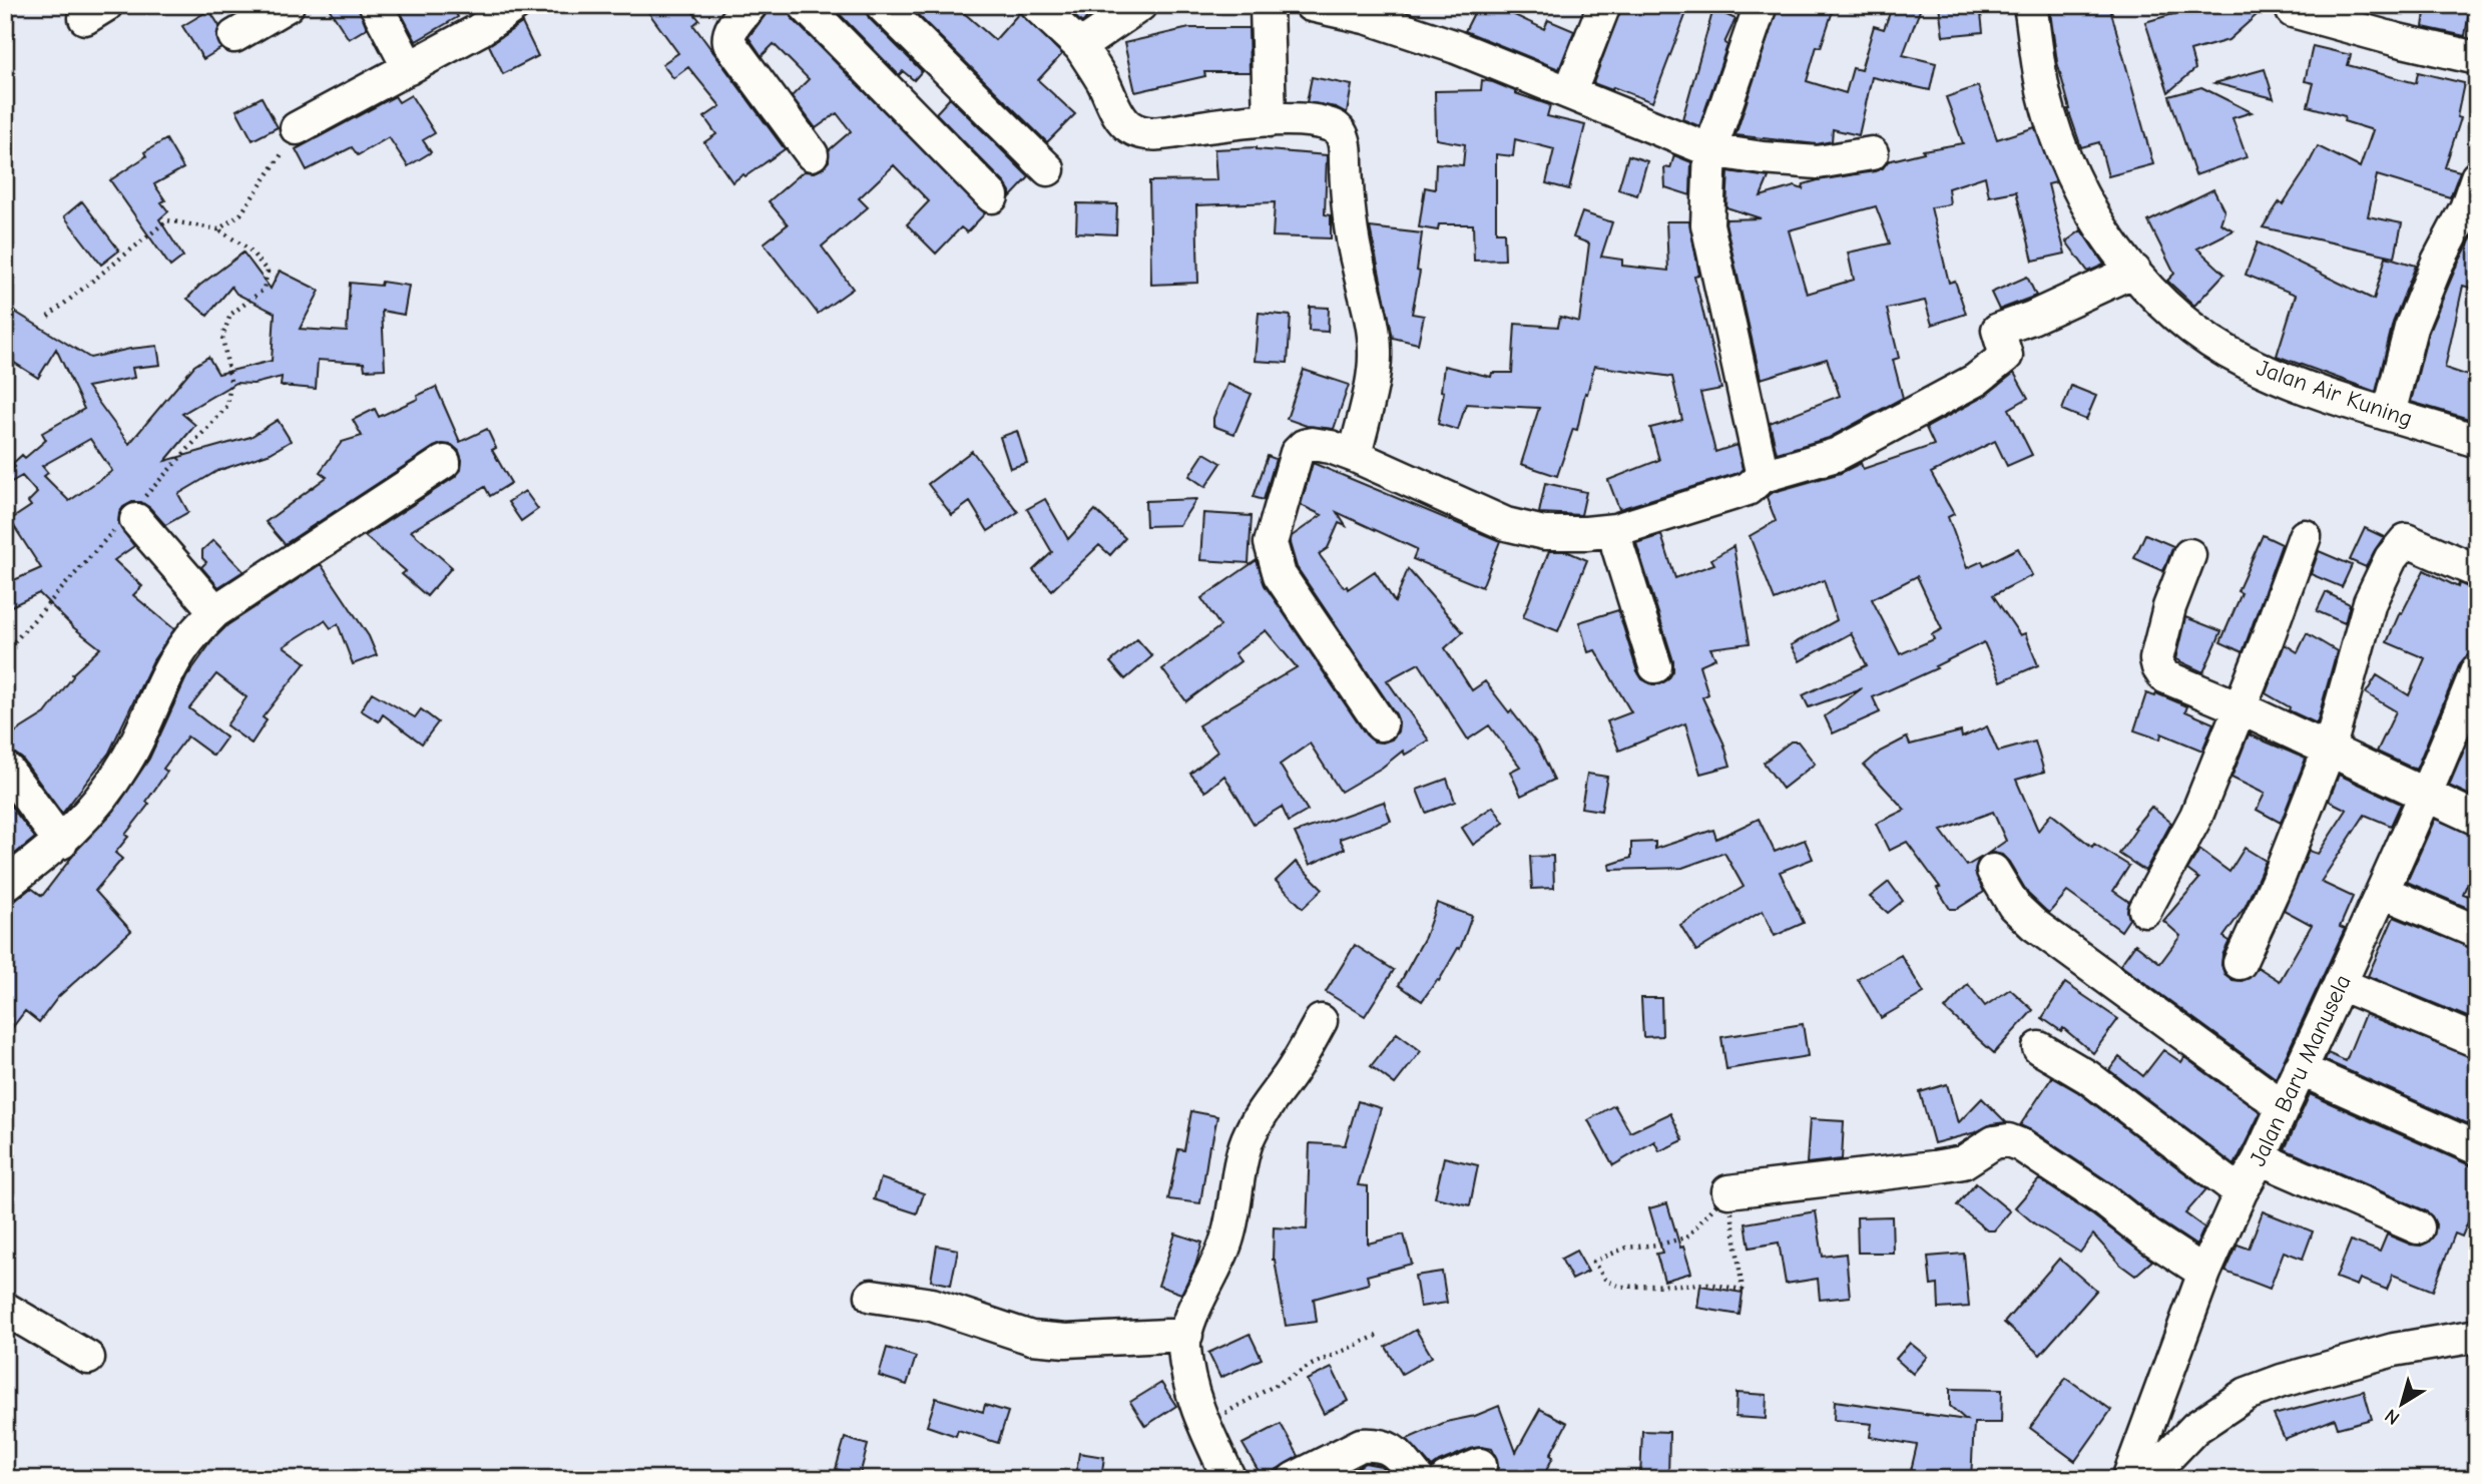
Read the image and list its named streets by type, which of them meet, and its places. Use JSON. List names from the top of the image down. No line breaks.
{"streets":{"street":["Jalan Air Kuning","Jalan Baru Manusela"]},"north":"bottom left"}
